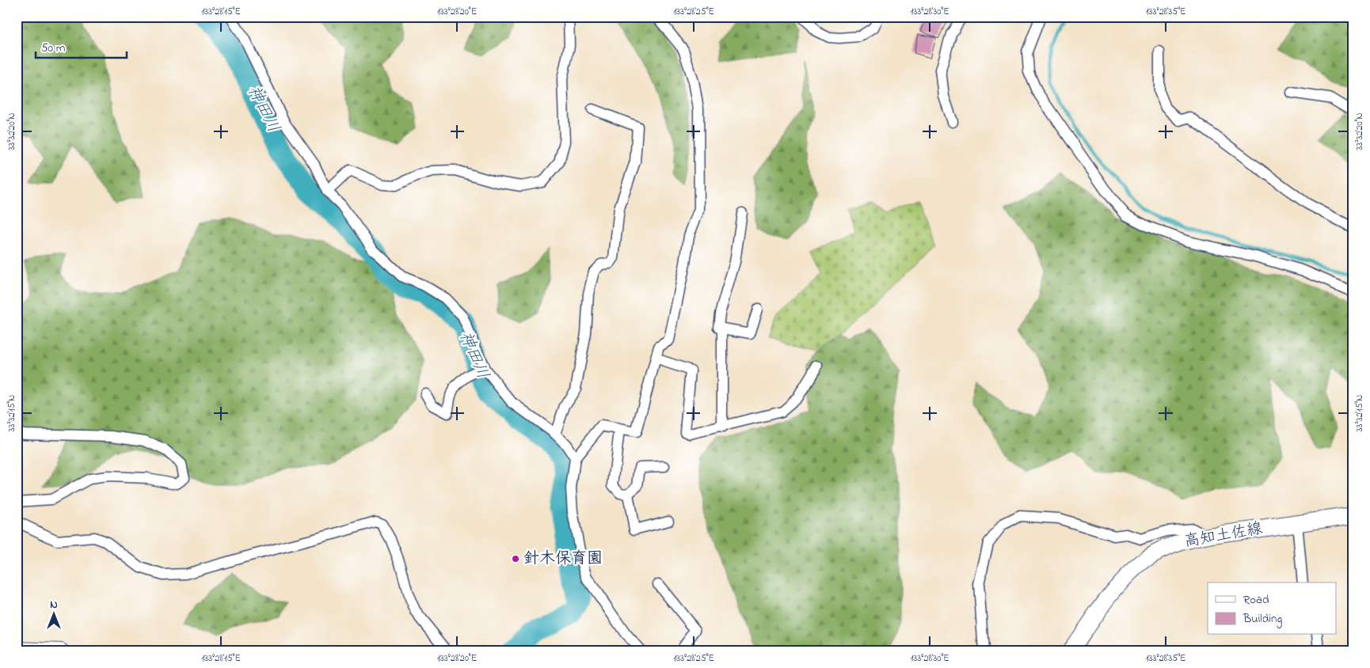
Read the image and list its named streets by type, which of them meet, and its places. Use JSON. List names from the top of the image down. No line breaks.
{"streets":{"main road":["高知土佐線"]},"water":["神田川"],"places":["針木保育園"],"legend":["Road","Building"],"scale_bar":"50 m","north":"top","coordinates":["133°28'15\"E","133°28'20\"E","133°28'25\"E","133°28'30\"E","133°28'35\"E","33°32'20\"N","33°32'15\"N"]}
